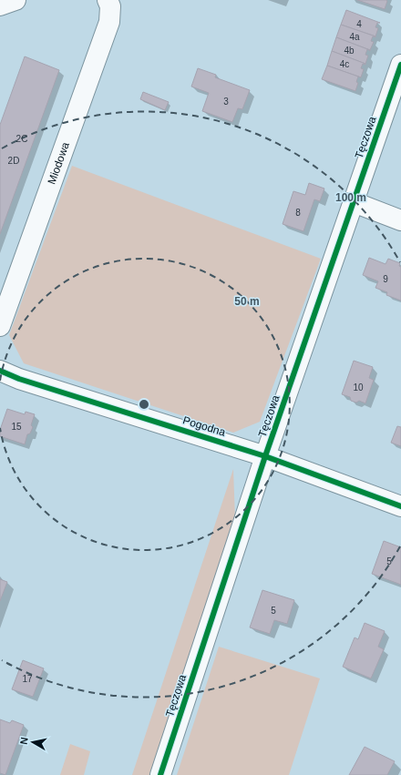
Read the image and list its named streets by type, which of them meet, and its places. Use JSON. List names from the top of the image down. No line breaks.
{"streets":{"street":["Tęczowa","Miodowa","Pogodna"]},"crossings":[["Tęczowa","Pogodna"]],"house_numbers":["4","4a","4b","4c","3","2C","2D","8","9","10","15","5","5","17"],"north":"left","rings":["100 m","50 m"]}
